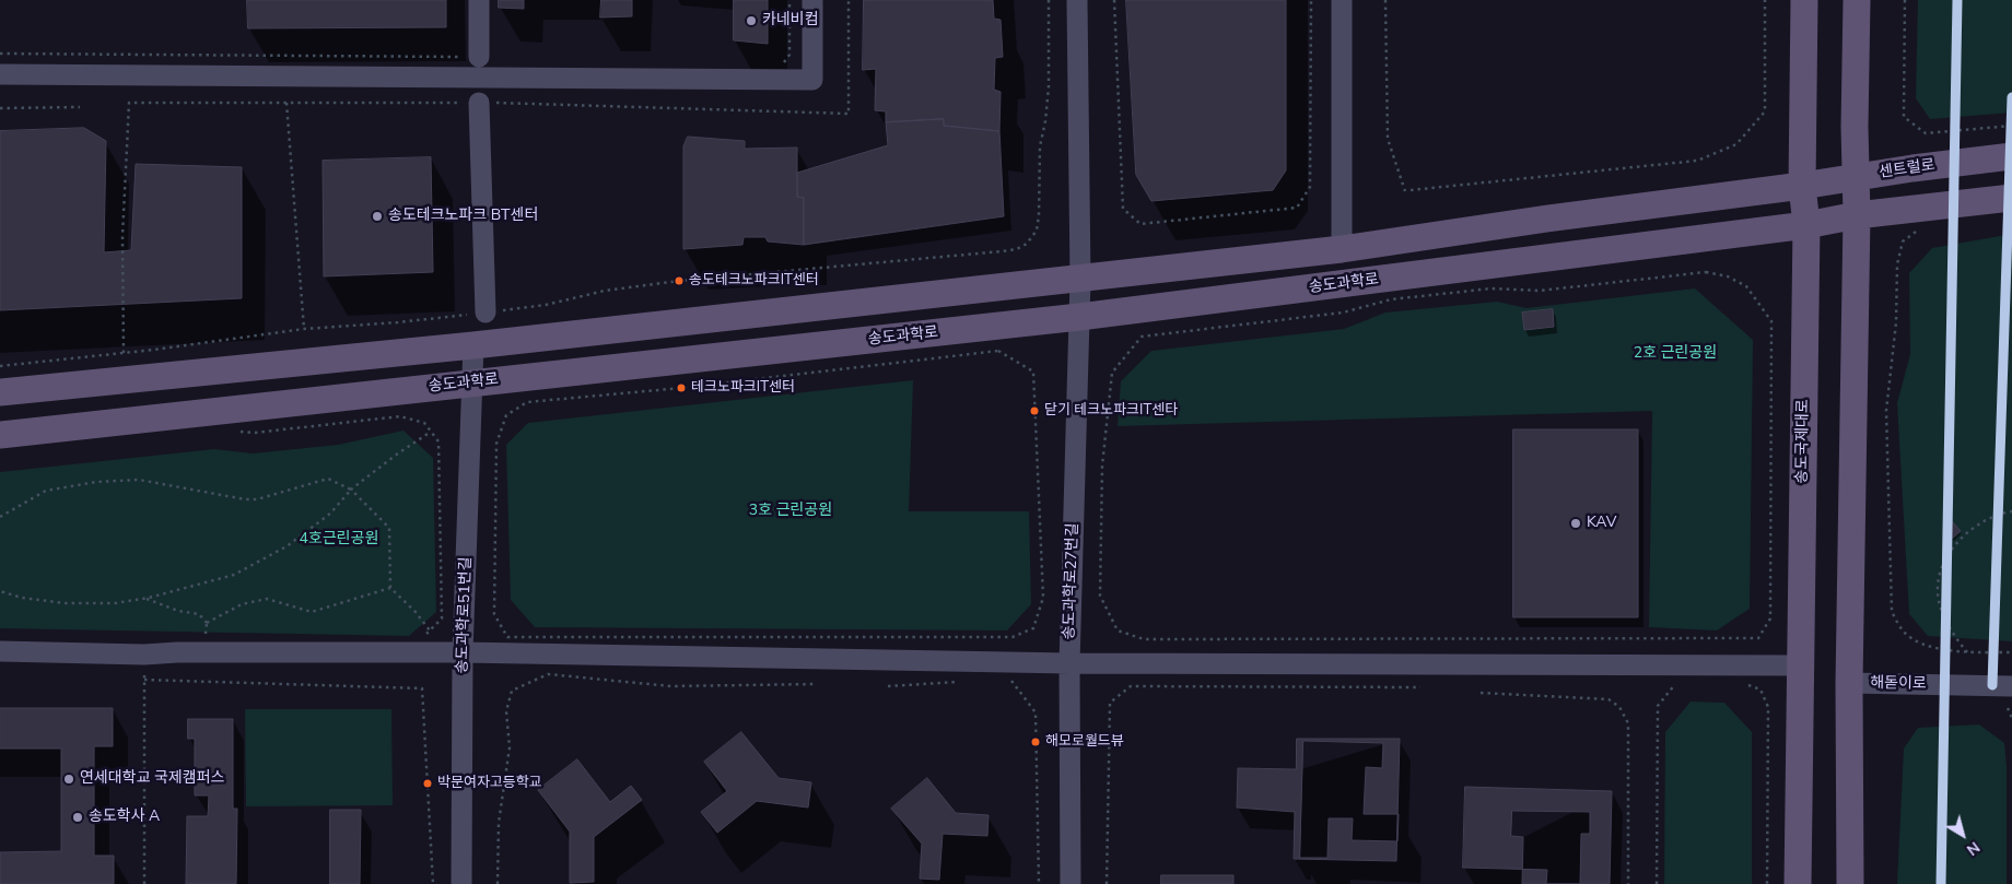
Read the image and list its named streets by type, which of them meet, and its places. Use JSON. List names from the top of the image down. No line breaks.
{"streets":{"main road":["센트럴로","송도과학로","송도국제대로"],"street":["송도과학로27번길","송도과학로51번길","해돋이로"]},"crossings":[["센트럴로","송도국제대로"],["송도과학로","송도국제대로"],["송도과학로","송도과학로27번길"],["송도과학로","송도과학로51번길"]],"parks":["2호 근린공원","3호 근린공원","4호근린공원"],"places":["카네비컴","송도테크노파크 BT센터","송도테크노파크IT센터","테크노파크IT센터","닫기 테크노파크IT센타","KAV","해모로월드뷰","연세대학교 국제캠퍼스","박문여자고등학교","송도학사 A"],"north":"bottom right"}
